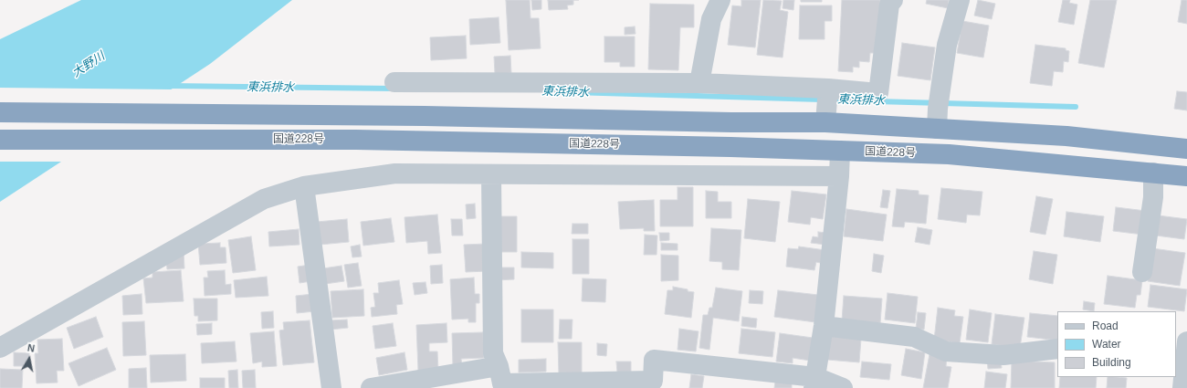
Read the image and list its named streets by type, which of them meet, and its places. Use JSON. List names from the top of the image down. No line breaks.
{"streets":{"highway":["国道228号"]},"water":["大野川","東浜排水"],"legend":["Road","Water","Building"],"north":"top"}
